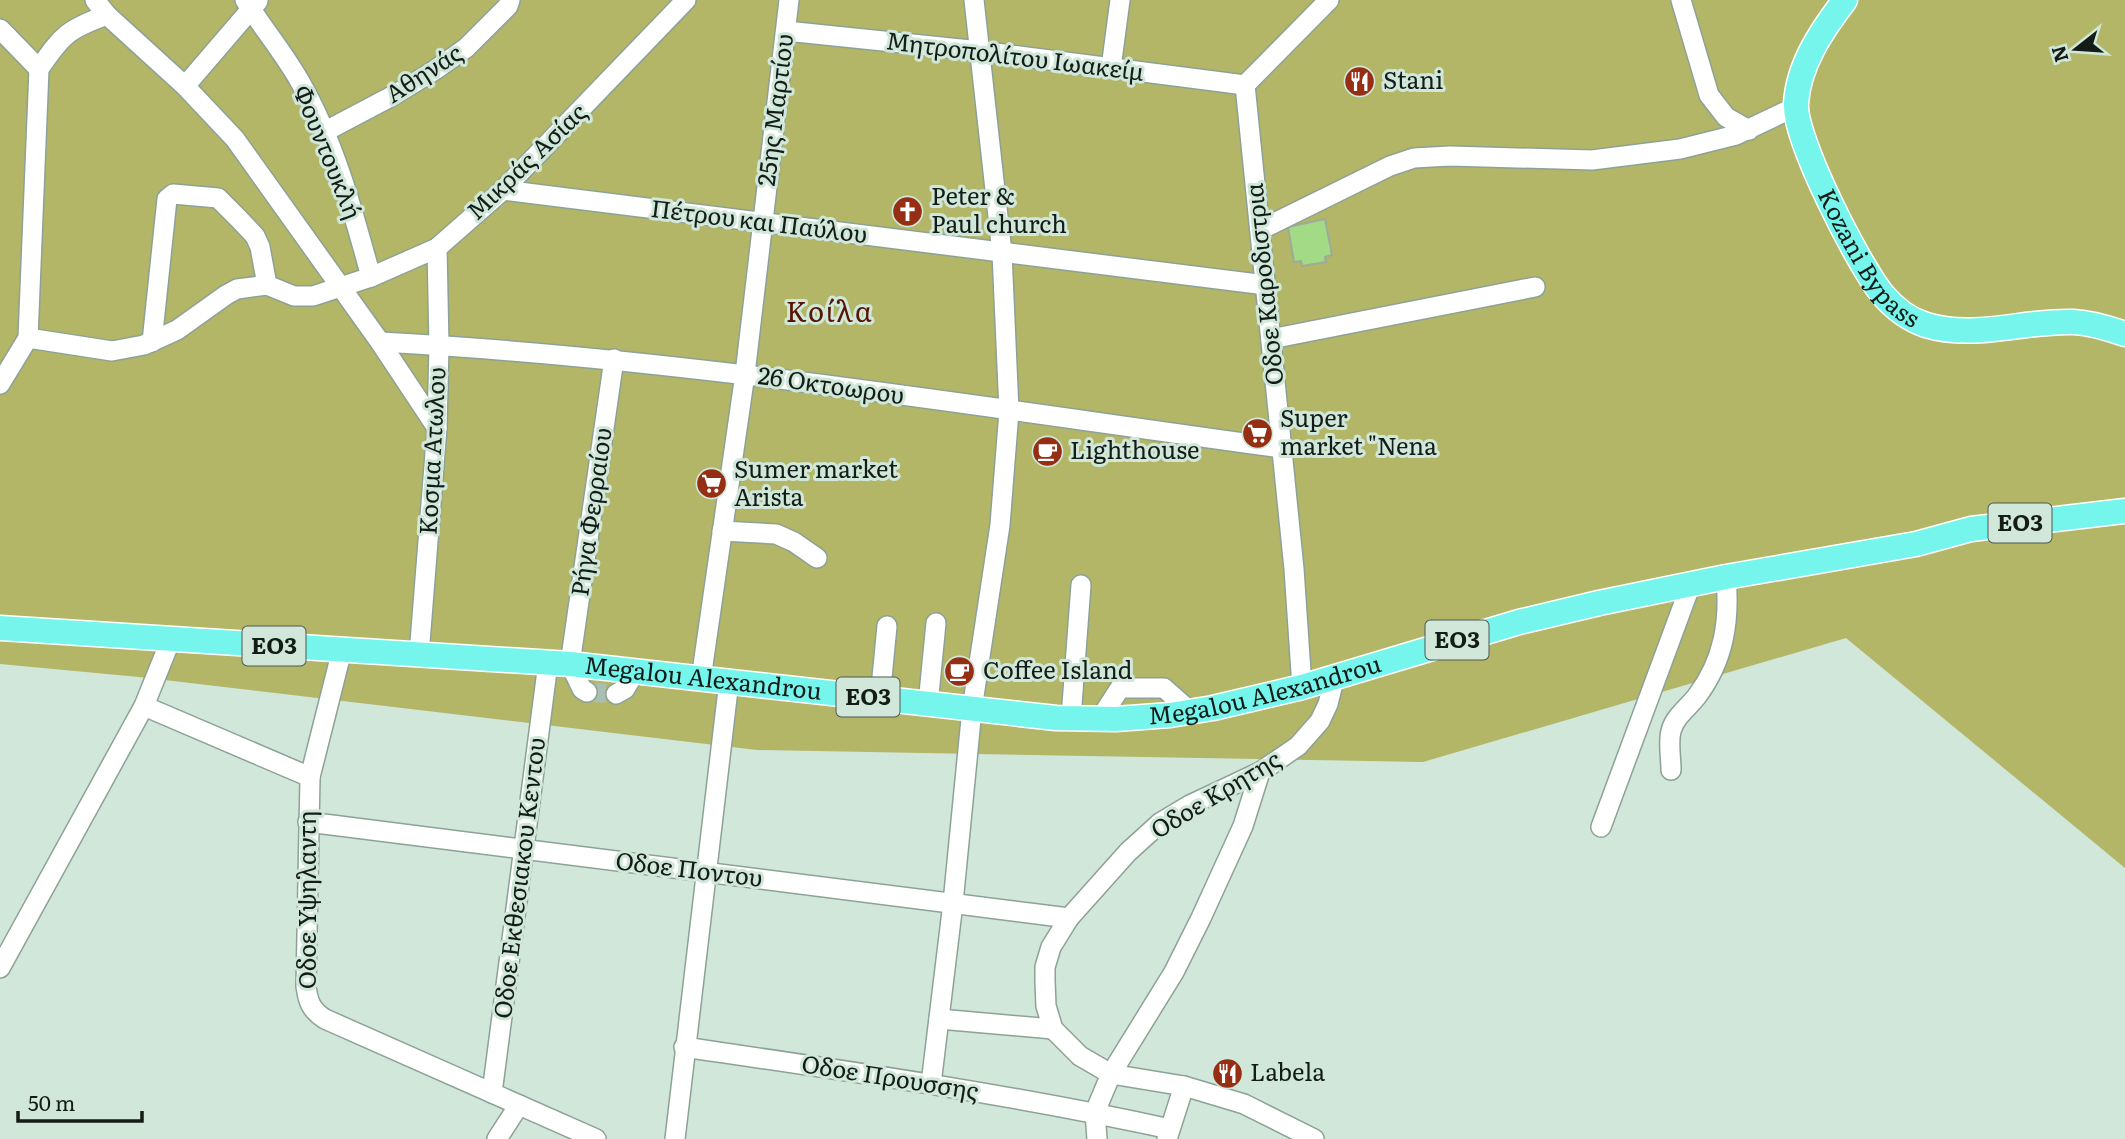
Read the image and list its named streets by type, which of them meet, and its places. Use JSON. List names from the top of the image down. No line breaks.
{"streets":{"main road":["Kozani Bypass","ΕΟ3","Megalou Alexandrou"],"street":["Μητροπολίτου Ιωακείμ","Αθηνάς","25ης Μαρτίου","Φουντουκλή","Μικράς Ασίας","Πέτρου και Παύλου","Oδοε Καροδιστρια","26 Οκτοωρου","Κοσμα Ατωλου","Ρήγα Φερραίου","Oδοε Κρητης","Oδοε Ποντου","Oδοε Εκθεσιακου Κεντου","Oδοε Υψηλαντη","Oδοε Προυσσης"]},"crossings":[["Μητροπολίτου Ιωακείμ","25ης Μαρτίου"],["Μητροπολίτου Ιωακείμ","Oδοε Καροδιστρια"],["Αθηνάς","Φουντουκλή"],["25ης Μαρτίου","Πέτρου και Παύλου"],["25ης Μαρτίου","26 Οκτοωρου"],["25ης Μαρτίου","Megalou Alexandrou"],["Φουντουκλή","Μικράς Ασίας"],["Μικράς Ασίας","Πέτρου και Παύλου"],["Μικράς Ασίας","Κοσμα Ατωλου"],["Πέτρου και Παύλου","Oδοε Καροδιστρια"],["Oδοε Καροδιστρια","26 Οκτοωρου"],["Oδοε Καροδιστρια","Megalou Alexandrou"],["26 Οκτοωρου","Κοσμα Ατωλου"],["26 Οκτοωρου","Ρήγα Φερραίου"],["Κοσμα Ατωλου","Megalou Alexandrou"],["Ρήγα Φερραίου","Megalou Alexandrou"],["Ρήγα Φερραίου","Oδοε Εκθεσιακου Κεντου"],["ΕΟ3","Megalou Alexandrou"],["Megalou Alexandrou","Oδοε Κρητης"],["Megalou Alexandrou","Oδοε Εκθεσιακου Κεντου"],["Megalou Alexandrou","Oδοε Υψηλαντη"],["Oδοε Κρητης","Oδοε Ποντου"],["Oδοε Ποντου","Oδοε Εκθεσιακου Κεντου"],["Oδοε Ποντου","Oδοε Υψηλαντη"],["Oδοε Εκθεσιακου Κεντου","Oδοε Υψηλαντη"]],"districts":["Κοίλα"],"places":{"restaurant":["Stani","Labela"],"church":["Peter & Paul church"],"supermarket":["Super market \"Nena","Sumer market Arista"],"cafe":["Lighthouse","Coffee Island"]},"scale_bar":"50 m","north":"left"}
